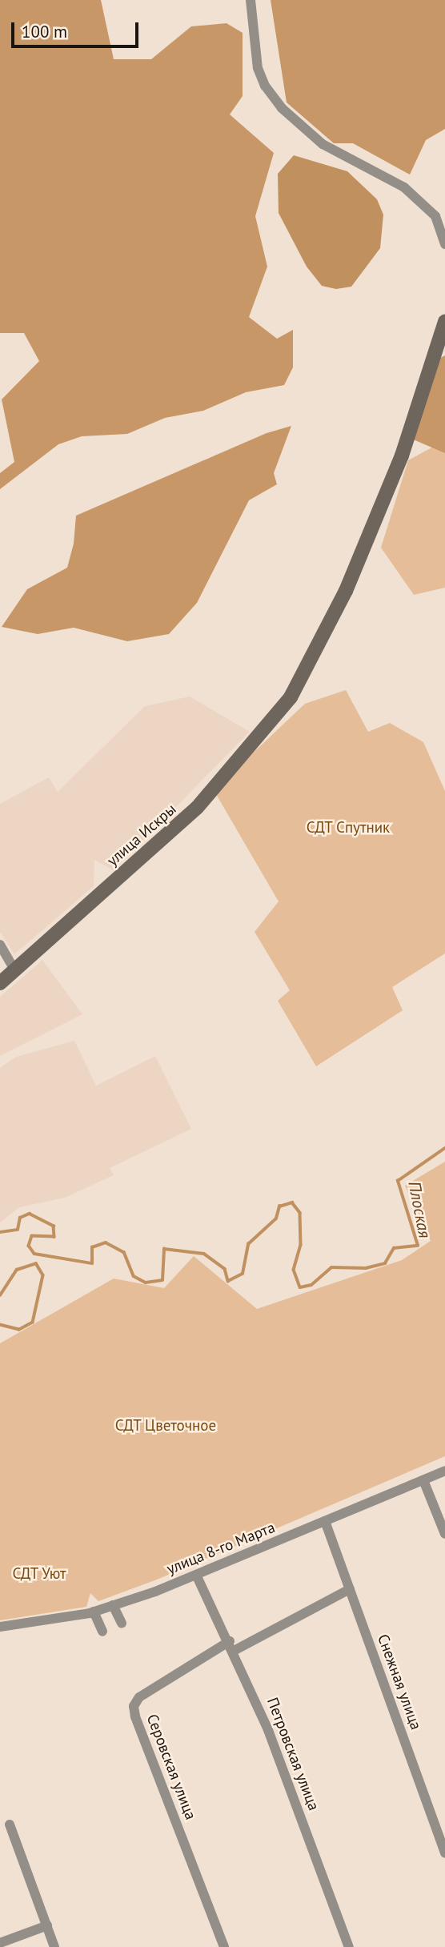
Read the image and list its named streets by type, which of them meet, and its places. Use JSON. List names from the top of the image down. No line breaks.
{"streets":{"main road":["улица Искры"],"street":["улица 8-го Марта","Снежная улица","Петровская улица","Серовская улица"]},"crossings":[["улица 8-го Марта","Снежная улица"],["улица 8-го Марта","Петровская улица"],["Петровская улица","Серовская улица"]],"water":["Плоская"],"parks":["СДТ Спутник","СДТ Цветочное","СДТ Уют"],"scale_bar":"100 m"}
